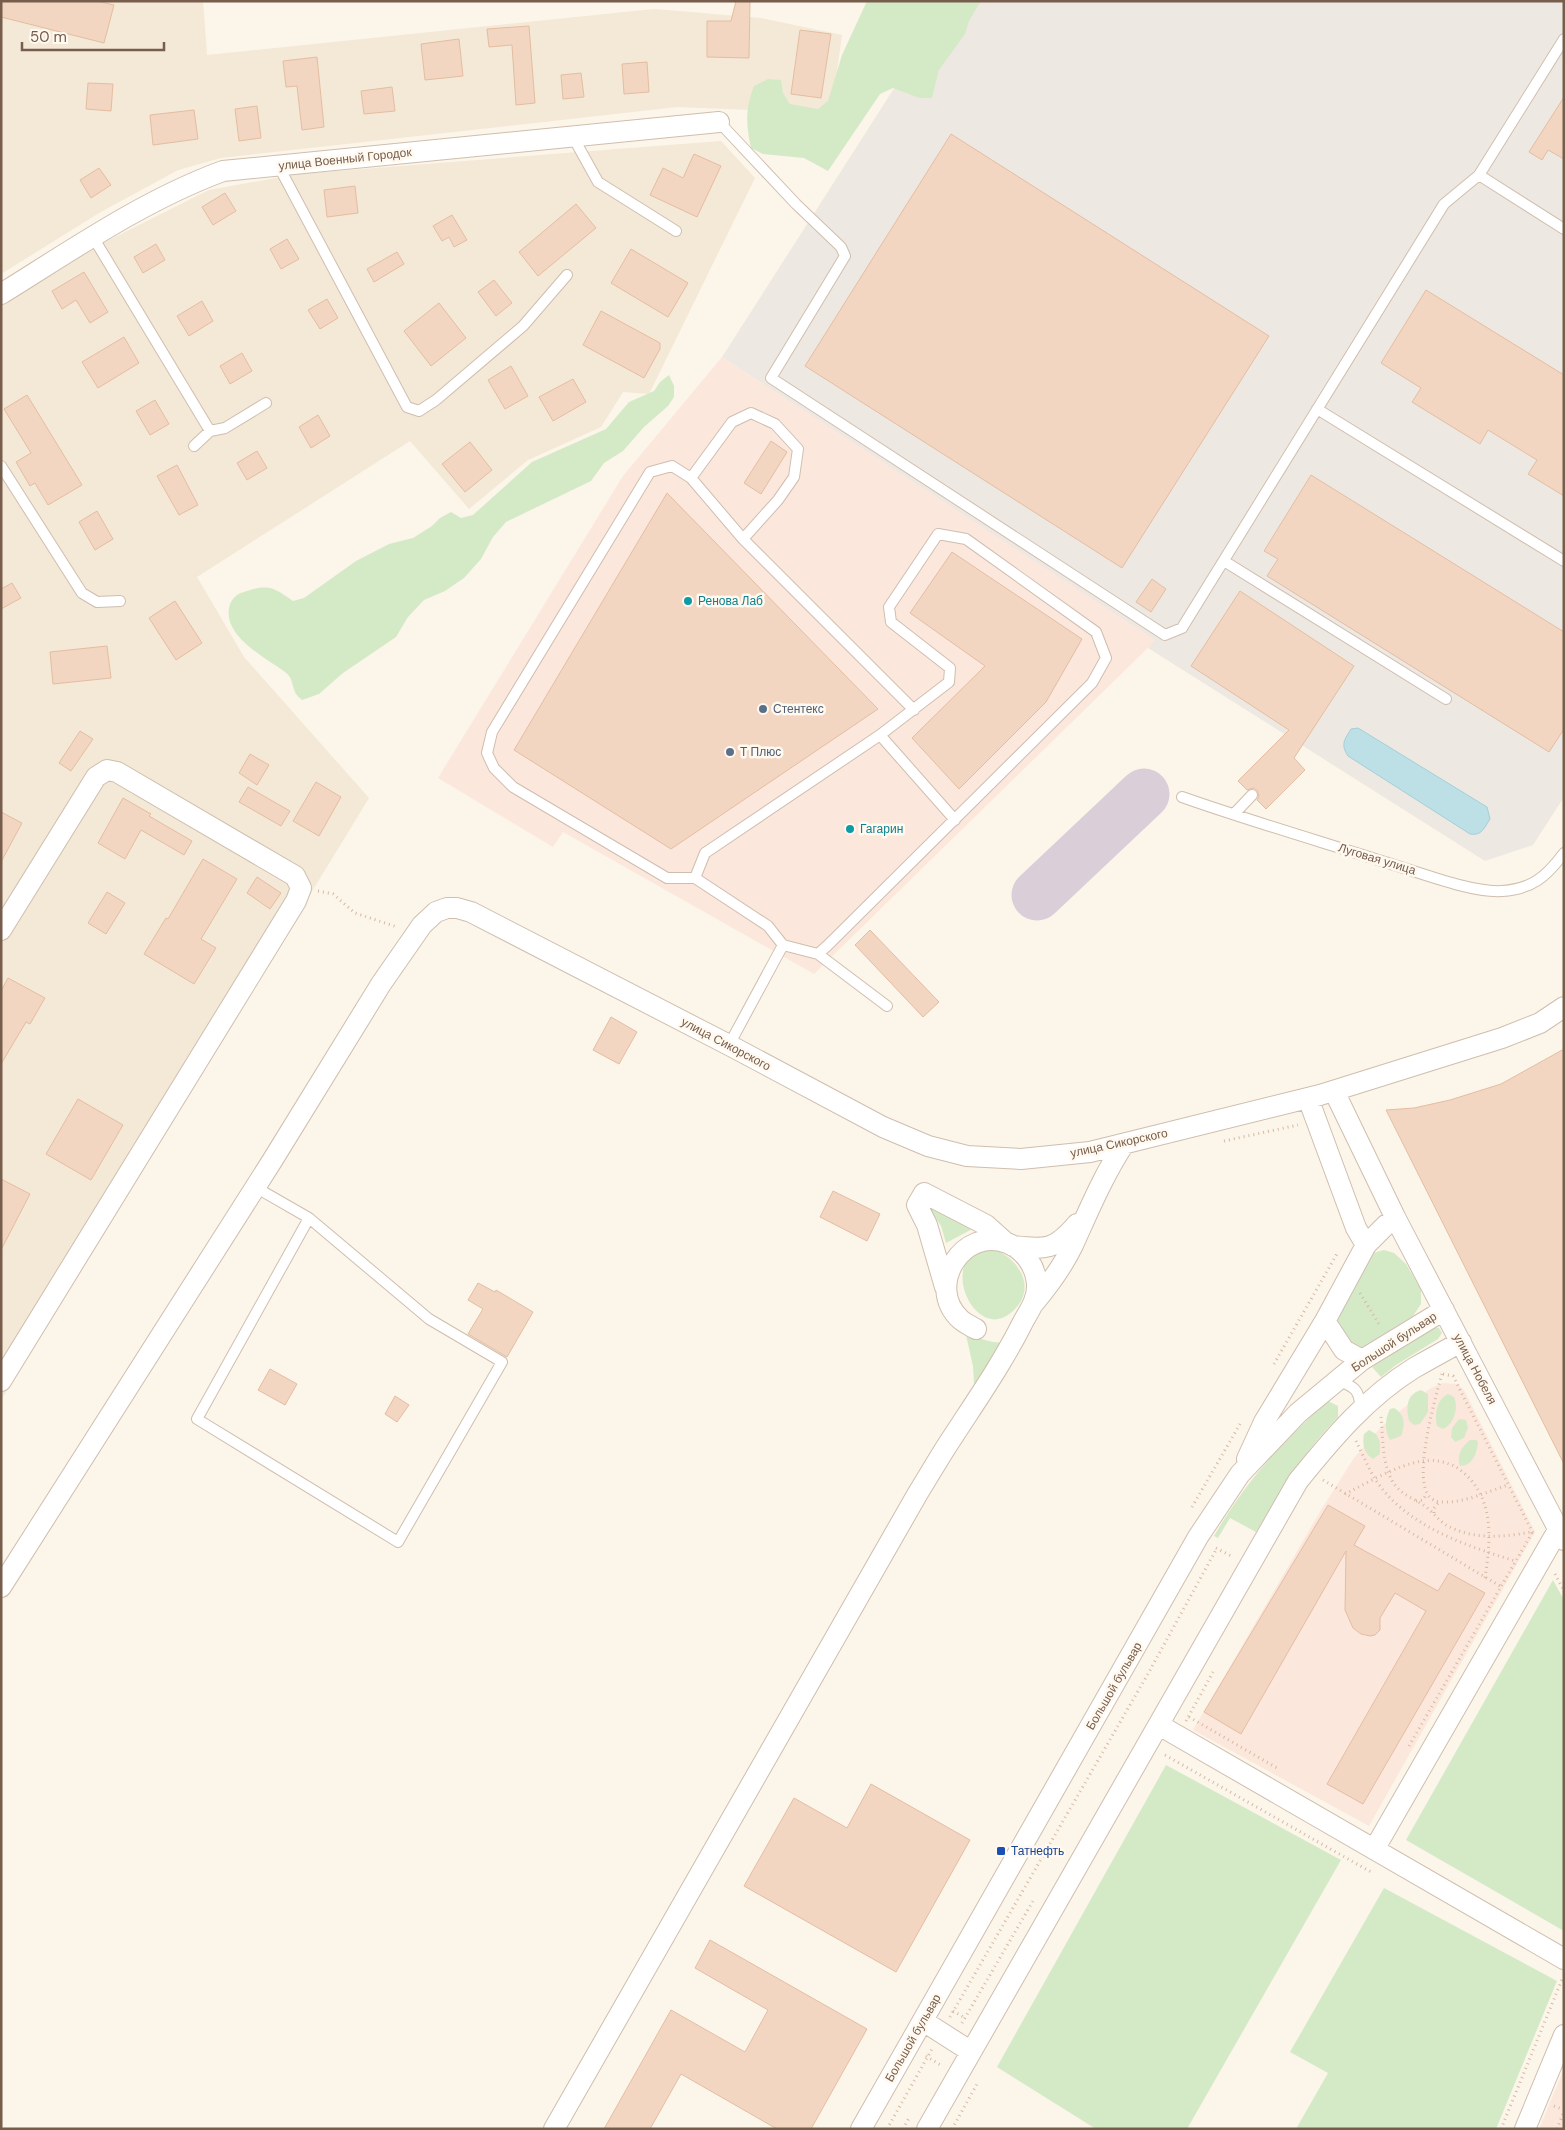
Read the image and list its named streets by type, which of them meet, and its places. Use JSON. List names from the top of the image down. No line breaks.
{"streets":{"street":["улица Военный Городок","улица Сикорского","Большой бульвар","улица Нобеля"],"lane":["Луговая улица"]},"crossings":[["улица Сикорского","улица Нобеля"],["Большой бульвар","улица Нобеля"]],"places":{"other":["Ренова Лаб","Стентекс","Т Плюс","Гагарин"],"transit":["Татнефть"]},"scale_bar":"50 m"}
